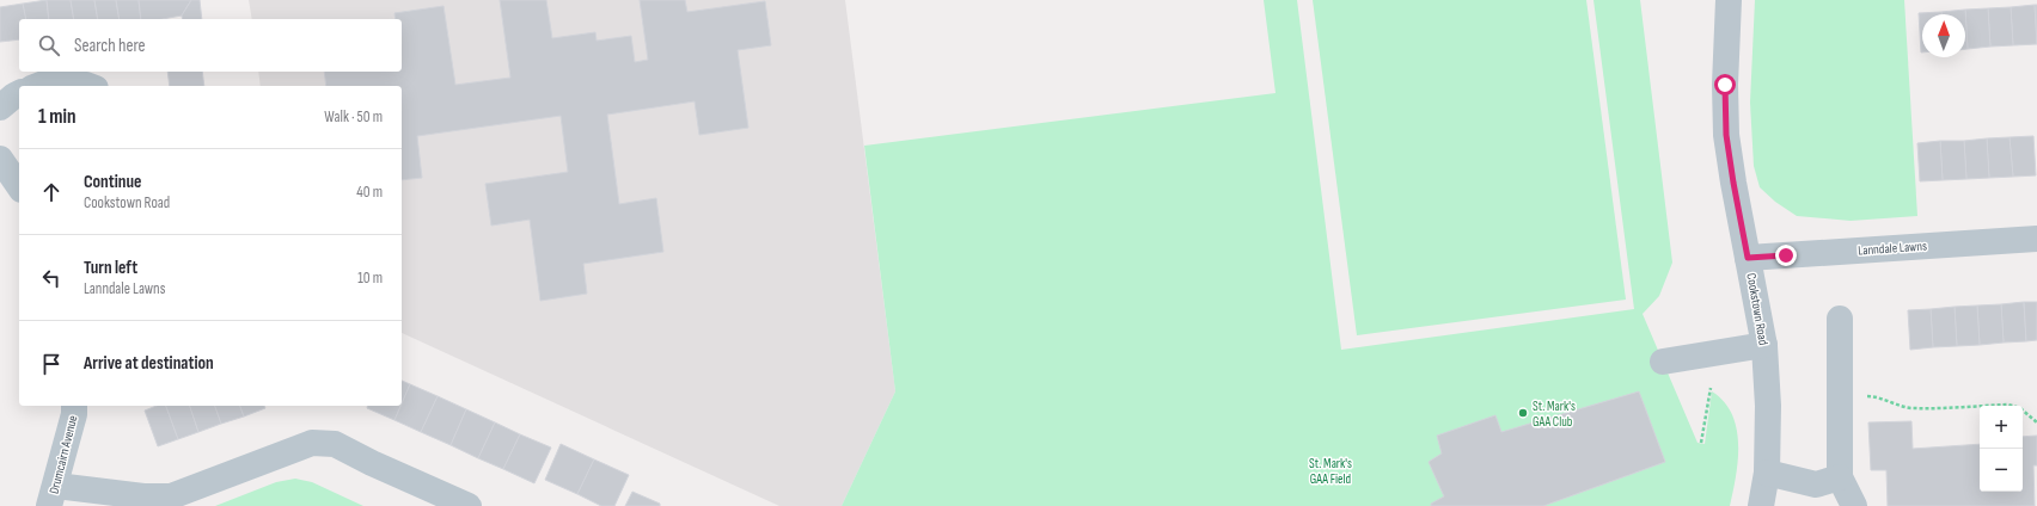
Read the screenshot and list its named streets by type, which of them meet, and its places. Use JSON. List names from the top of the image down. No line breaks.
{"streets":{"street":["Lanndale Lawns","Cookstown Road","Drumcairn Avenue"]},"crossings":[["Lanndale Lawns","Cookstown Road"]],"parks":["St. Mark's GAA Field"],"places":["St. Mark's GAA Club"],"north":"top","page":{"search":"Search here","heading":["1 min","Walk · 50 m"],"list":[["Continue","Cookstown Road","40 m"],["Turn left","Lanndale Lawns","10 m"],"Arrive at destination"],"map_buttons":["+","−"]}}
